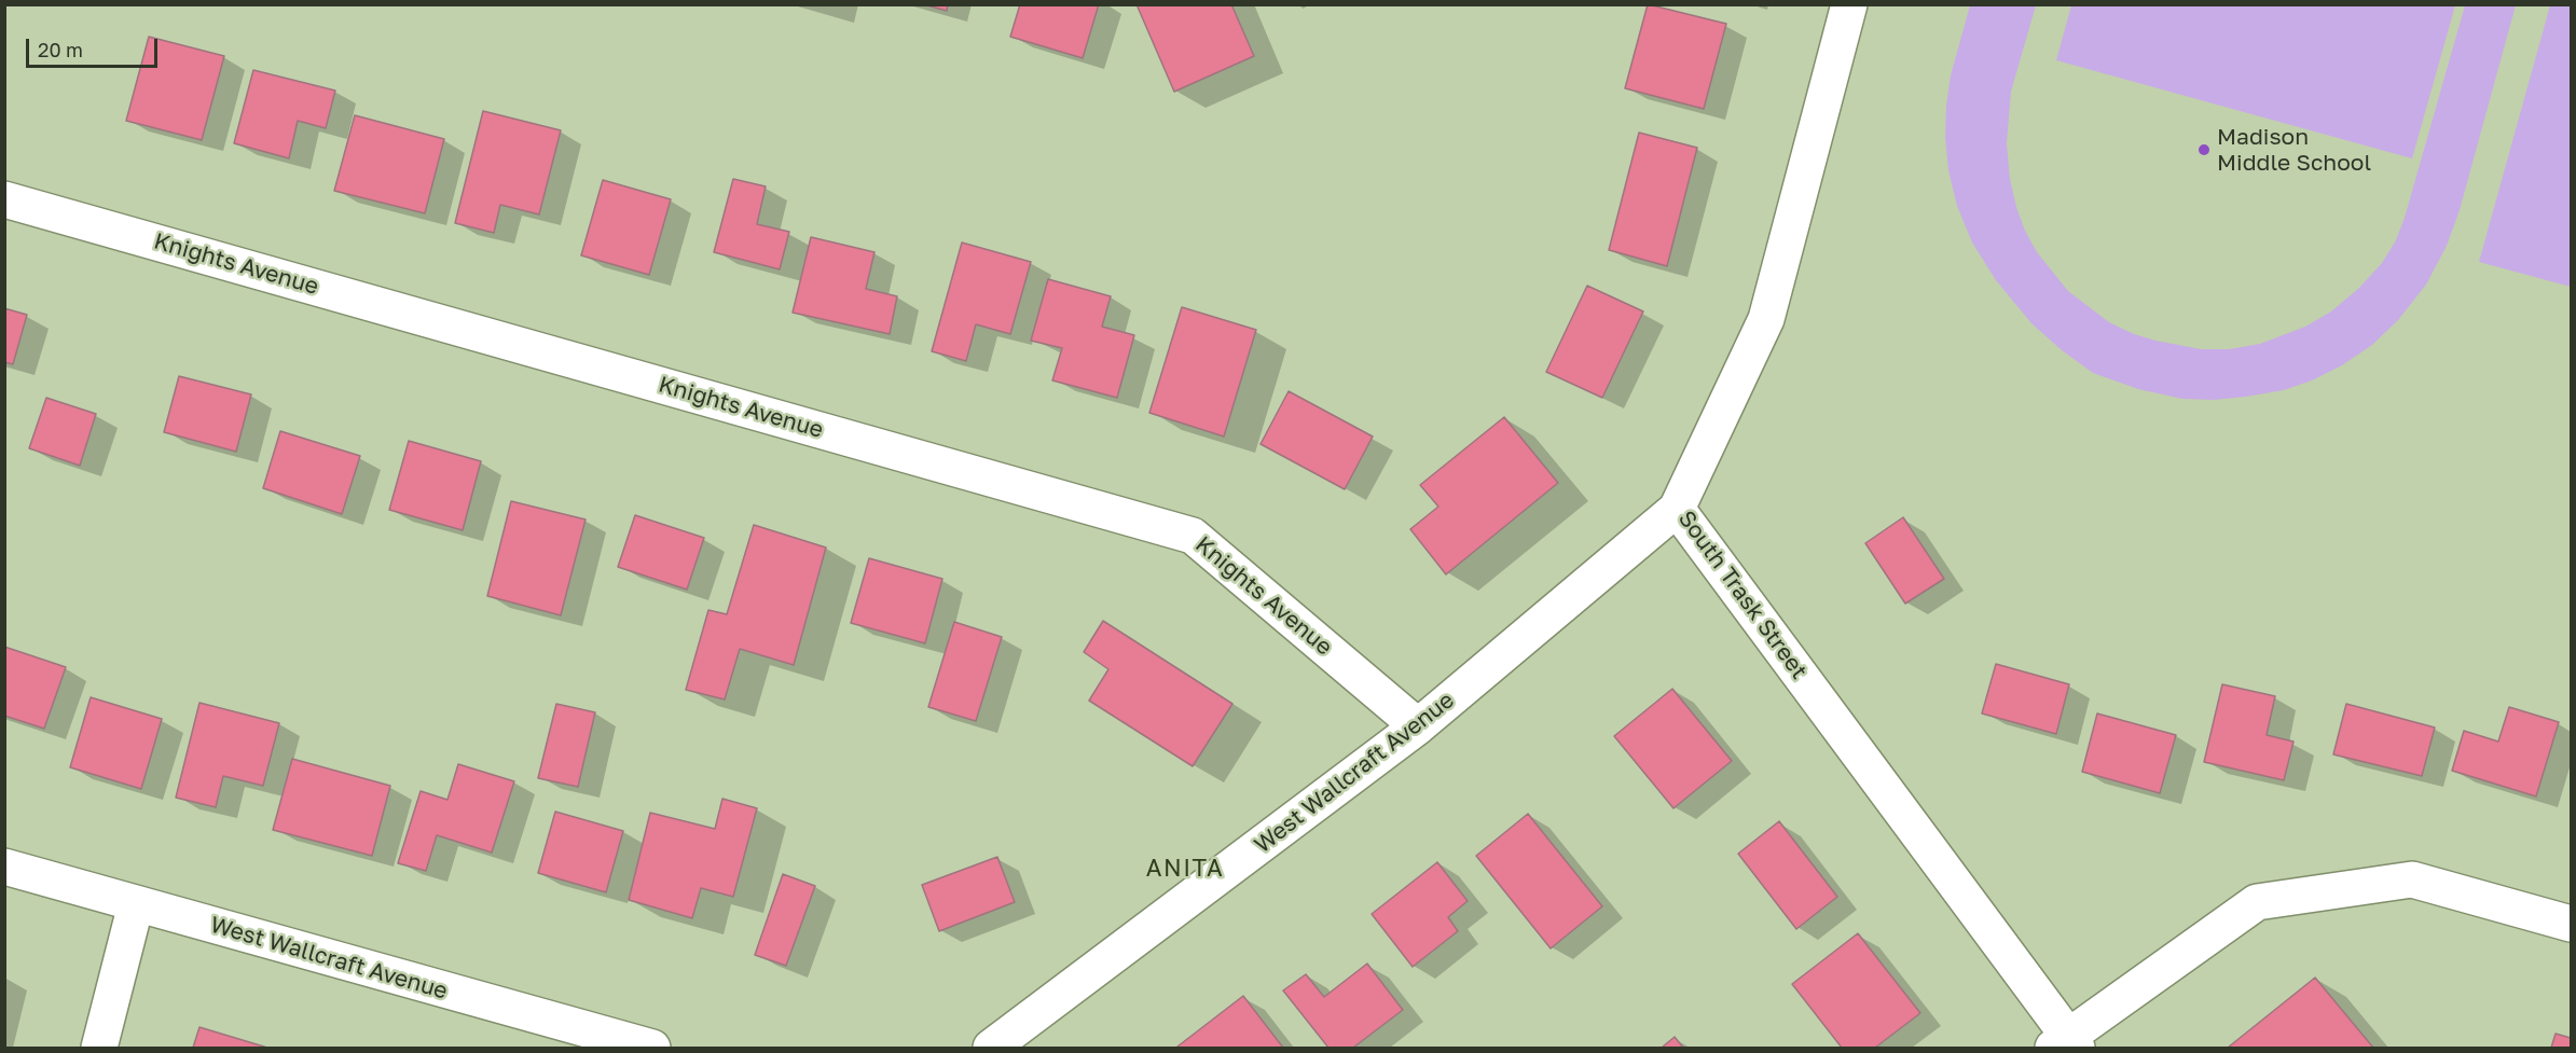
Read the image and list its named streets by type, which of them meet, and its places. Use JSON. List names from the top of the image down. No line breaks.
{"streets":{"street":["Knights Avenue","South Trask Street","West Wallcraft Avenue"]},"crossings":[["Knights Avenue","West Wallcraft Avenue"],["South Trask Street","West Wallcraft Avenue"]],"districts":["ANITA"],"places":["Madison Middle School"],"scale_bar":"20 m"}
